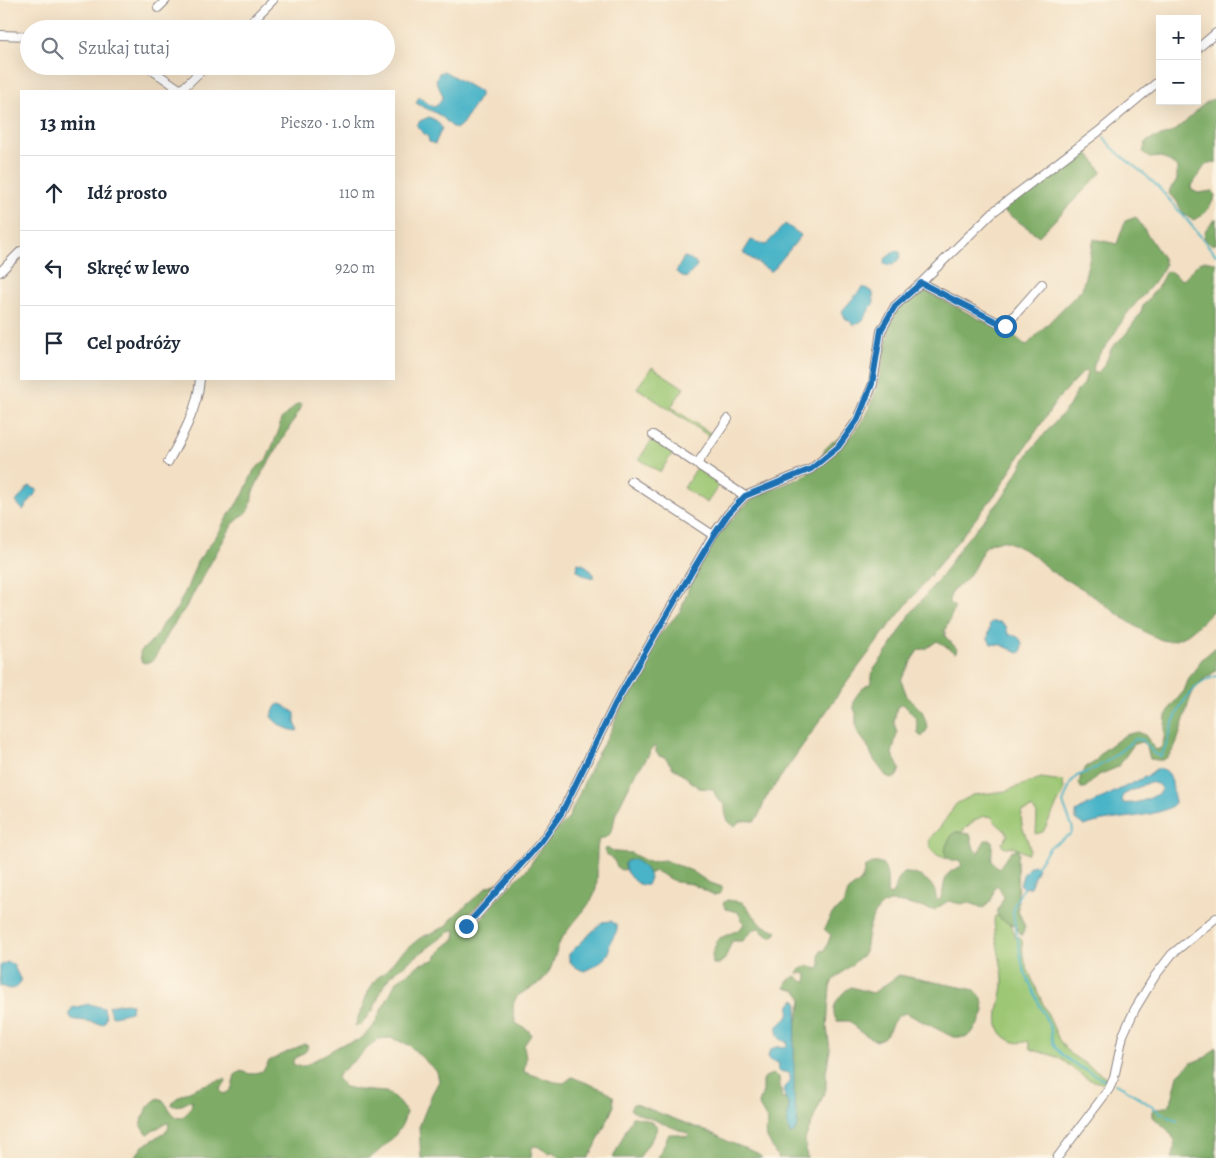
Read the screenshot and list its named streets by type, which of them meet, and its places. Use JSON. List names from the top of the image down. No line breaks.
{"page":{"map_buttons":["+","−"],"search":"Szukaj tutaj","heading":["13 min","Pieszo · 1.0 km"],"list":[["Idź prosto","110 m"],["Skręć w lewo","920 m"],"Cel podróży"]}}
